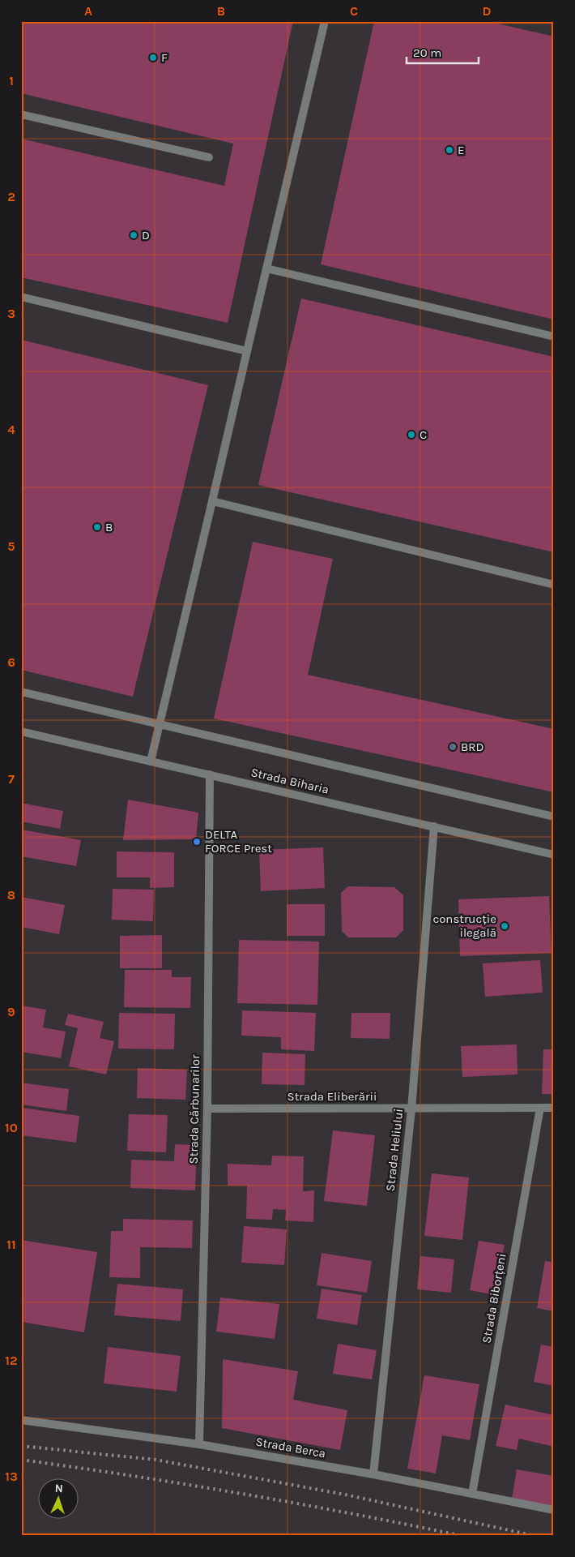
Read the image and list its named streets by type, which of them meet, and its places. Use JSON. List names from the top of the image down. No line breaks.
{"streets":{"street":["Strada Biharia","Strada Eliberării","Strada Cărbunarilor","Strada Heliului","Strada Biborțeni","Strada Berca"]},"crossings":[["Strada Biharia","Strada Cărbunarilor"],["Strada Biharia","Strada Heliului"],["Strada Eliberării","Strada Cărbunarilor"],["Strada Eliberării","Strada Heliului"],["Strada Eliberării","Strada Biborțeni"],["Strada Cărbunarilor","Strada Berca"],["Strada Heliului","Strada Berca"],["Strada Biborțeni","Strada Berca"]],"places":["F","E","D","C","B","BRD","DELTA FORCE Prest","construcție ilegală"],"scale_bar":"20 m","north":"top","grid":{"columns":["A","B","C","D"],"rows":["1","2","3","4","5","6","7","8","9","10","11","12","13"]}}
